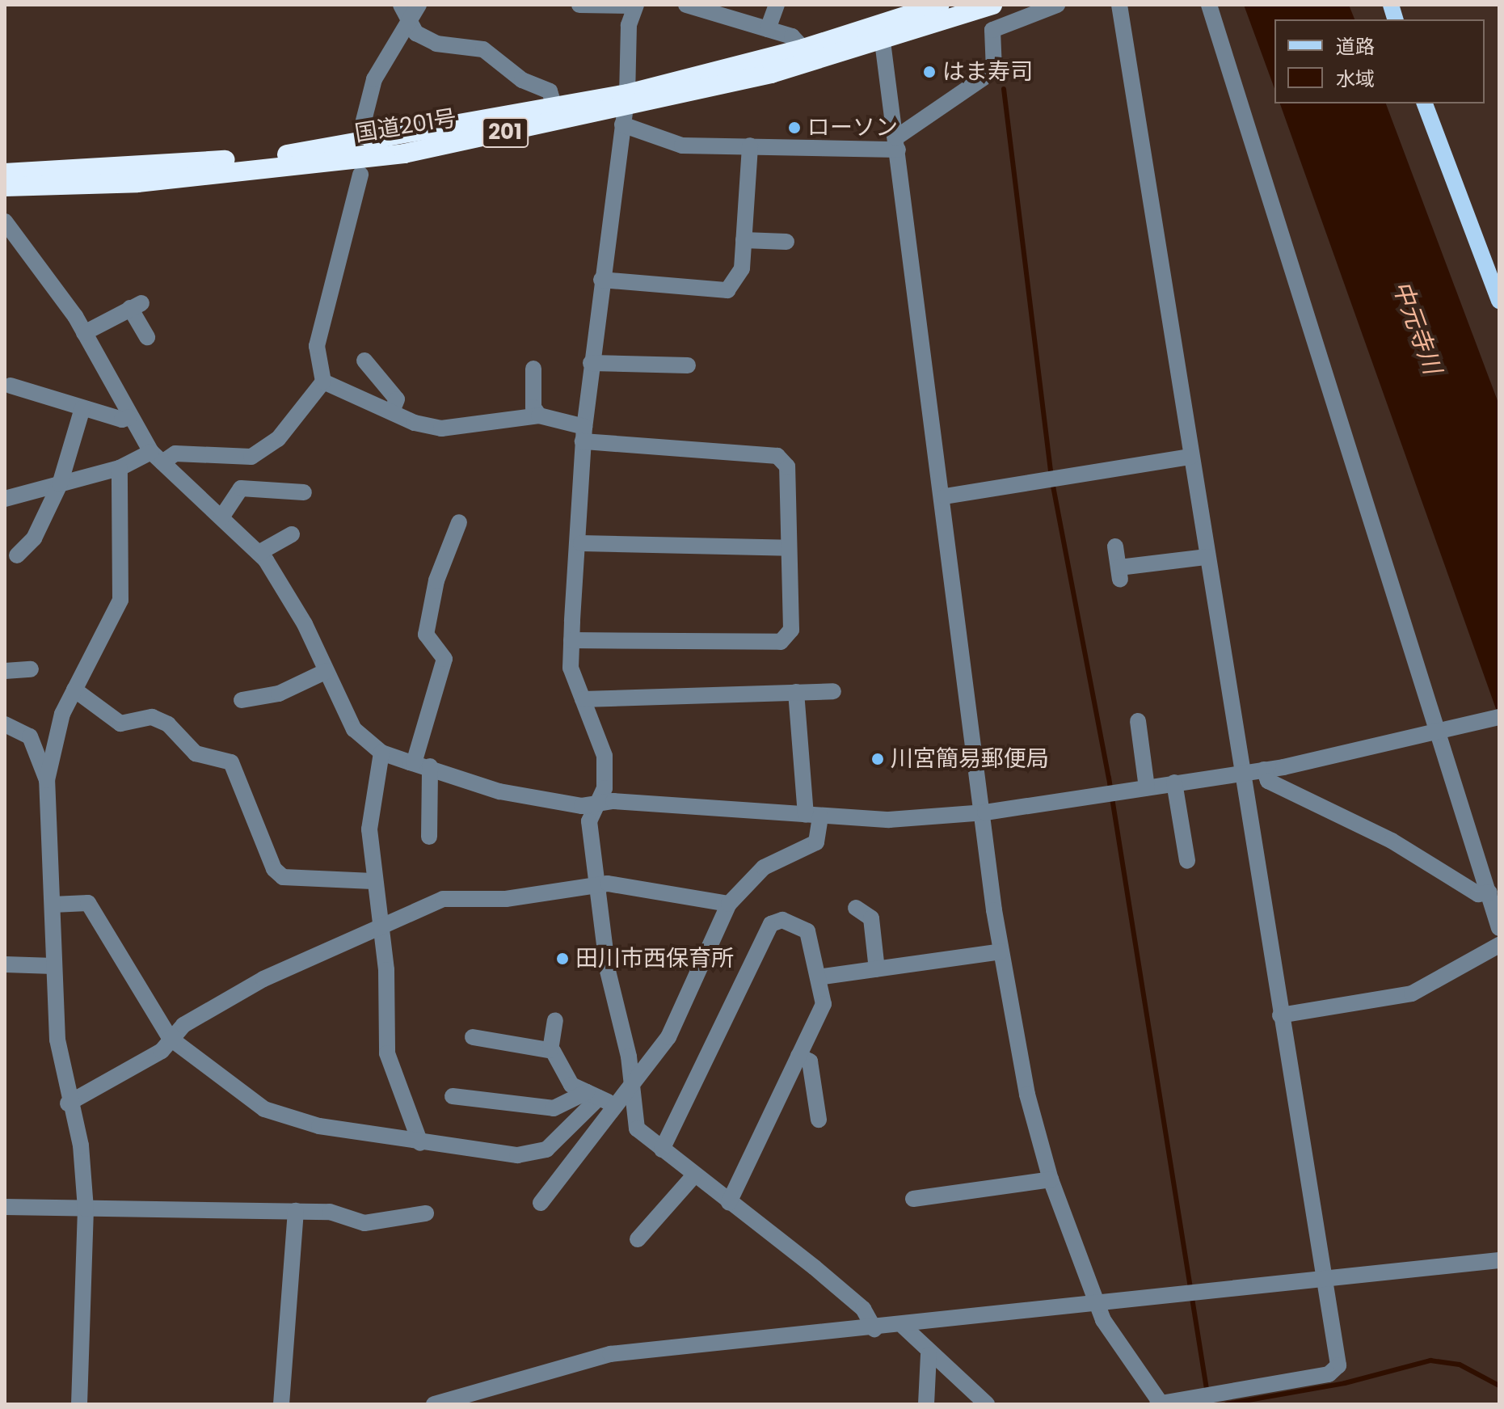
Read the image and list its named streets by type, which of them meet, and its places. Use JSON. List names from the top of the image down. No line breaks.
{"streets":{"highway":["国道201号","201"]},"water":["中元寺川"],"places":["はま寿司","ローソン","川宮簡易郵便局","田川市西保育所"],"legend":["道路","水域"]}
